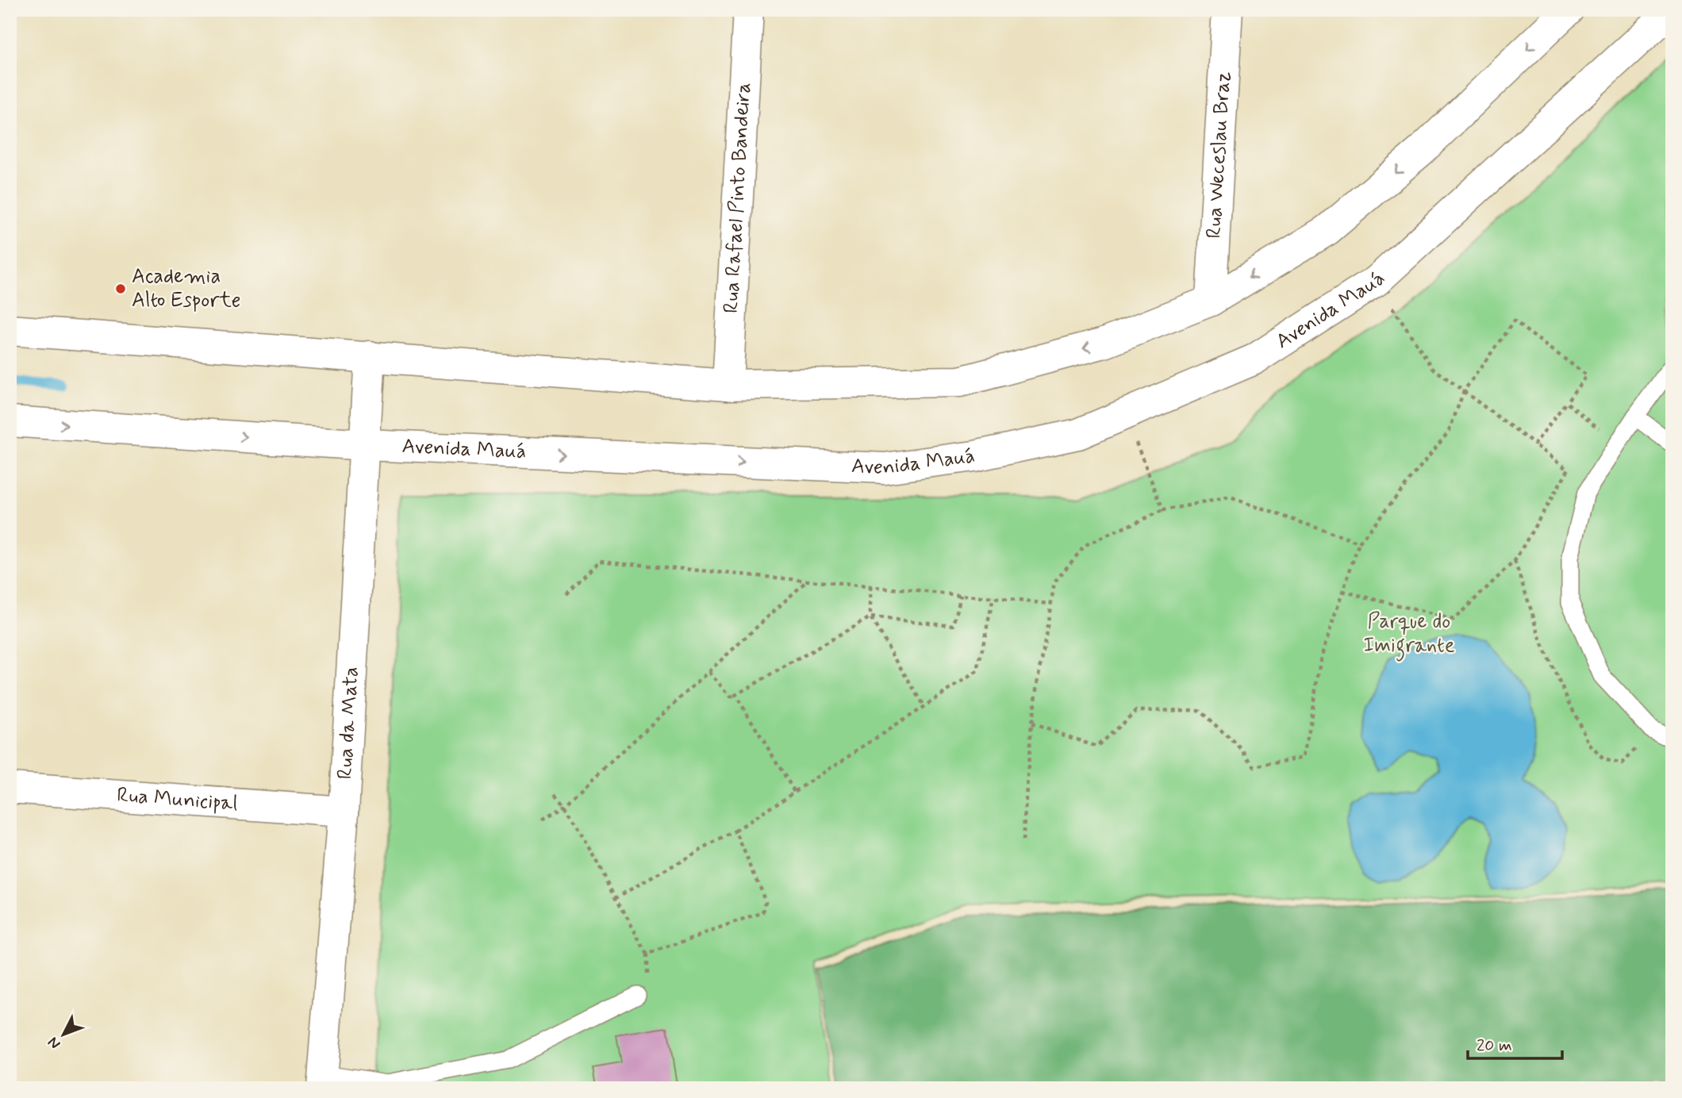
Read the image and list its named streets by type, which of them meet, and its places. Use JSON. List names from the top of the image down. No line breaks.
{"streets":{"main road":["Rua Weceslau Braz","Rua Rafael Pinto Bandeira","Avenida Mauá","Rua da Mata","Rua Municipal"]},"crossings":[["Avenida Mauá","Rua da Mata"],["Rua da Mata","Rua Municipal"]],"parks":["Parque do Imigrante"],"places":["Academia Alto Esporte"],"scale_bar":"20 m","north":"bottom left"}
